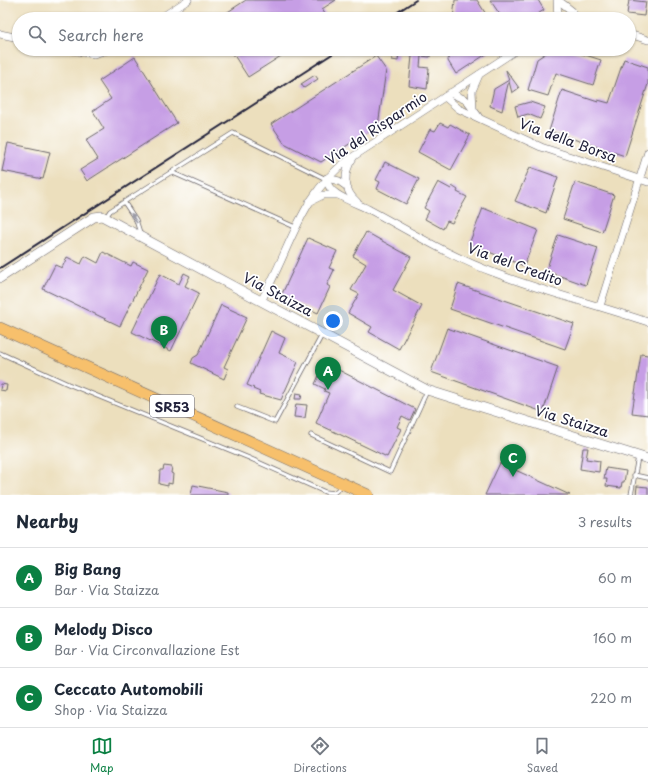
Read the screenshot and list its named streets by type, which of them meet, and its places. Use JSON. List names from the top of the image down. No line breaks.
{"streets":{"main road":["SR53"],"street":["Via del Risparmio","Via della Borsa","Via del Credito","Via Staizza"]},"crossings":[["Via del Risparmio","Via della Borsa"],["Via del Risparmio","Via del Credito"],["Via del Risparmio","Via Staizza"]],"page":{"search":"Search here","pins":["B","A","C"],"heading":["Nearby","3 results"],"list":[{"mark":"A","name":"Big Bang","note":"Bar · Via Staizza","value":"60 m"},{"mark":"B","name":"Melody Disco","note":"Bar · Via Circonvallazione Est","value":"160 m"},{"mark":"C","name":"Ceccato Automobili","note":"Shop · Via Staizza","value":"220 m"}],"nav":["Map","Directions","Saved"]}}
